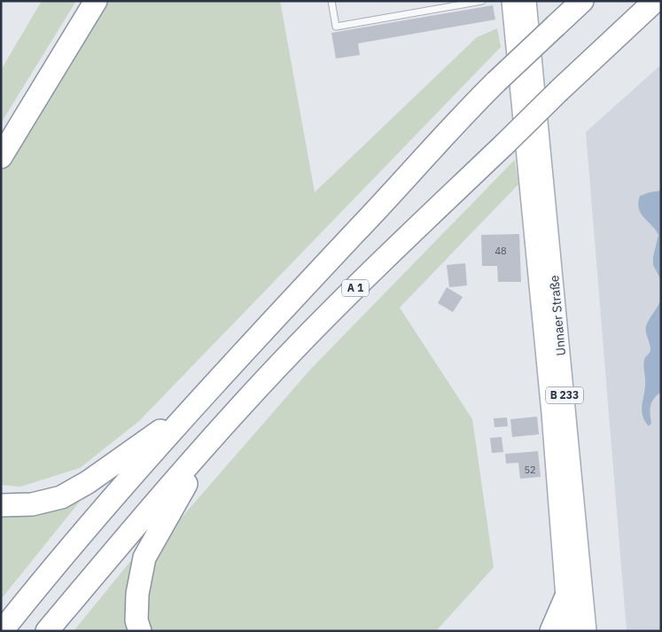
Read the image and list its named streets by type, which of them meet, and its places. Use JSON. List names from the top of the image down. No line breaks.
{"streets":{"highway":["A 1"],"main road":["Unnaer Straße","B 233"]},"house_numbers":["48","52"]}
